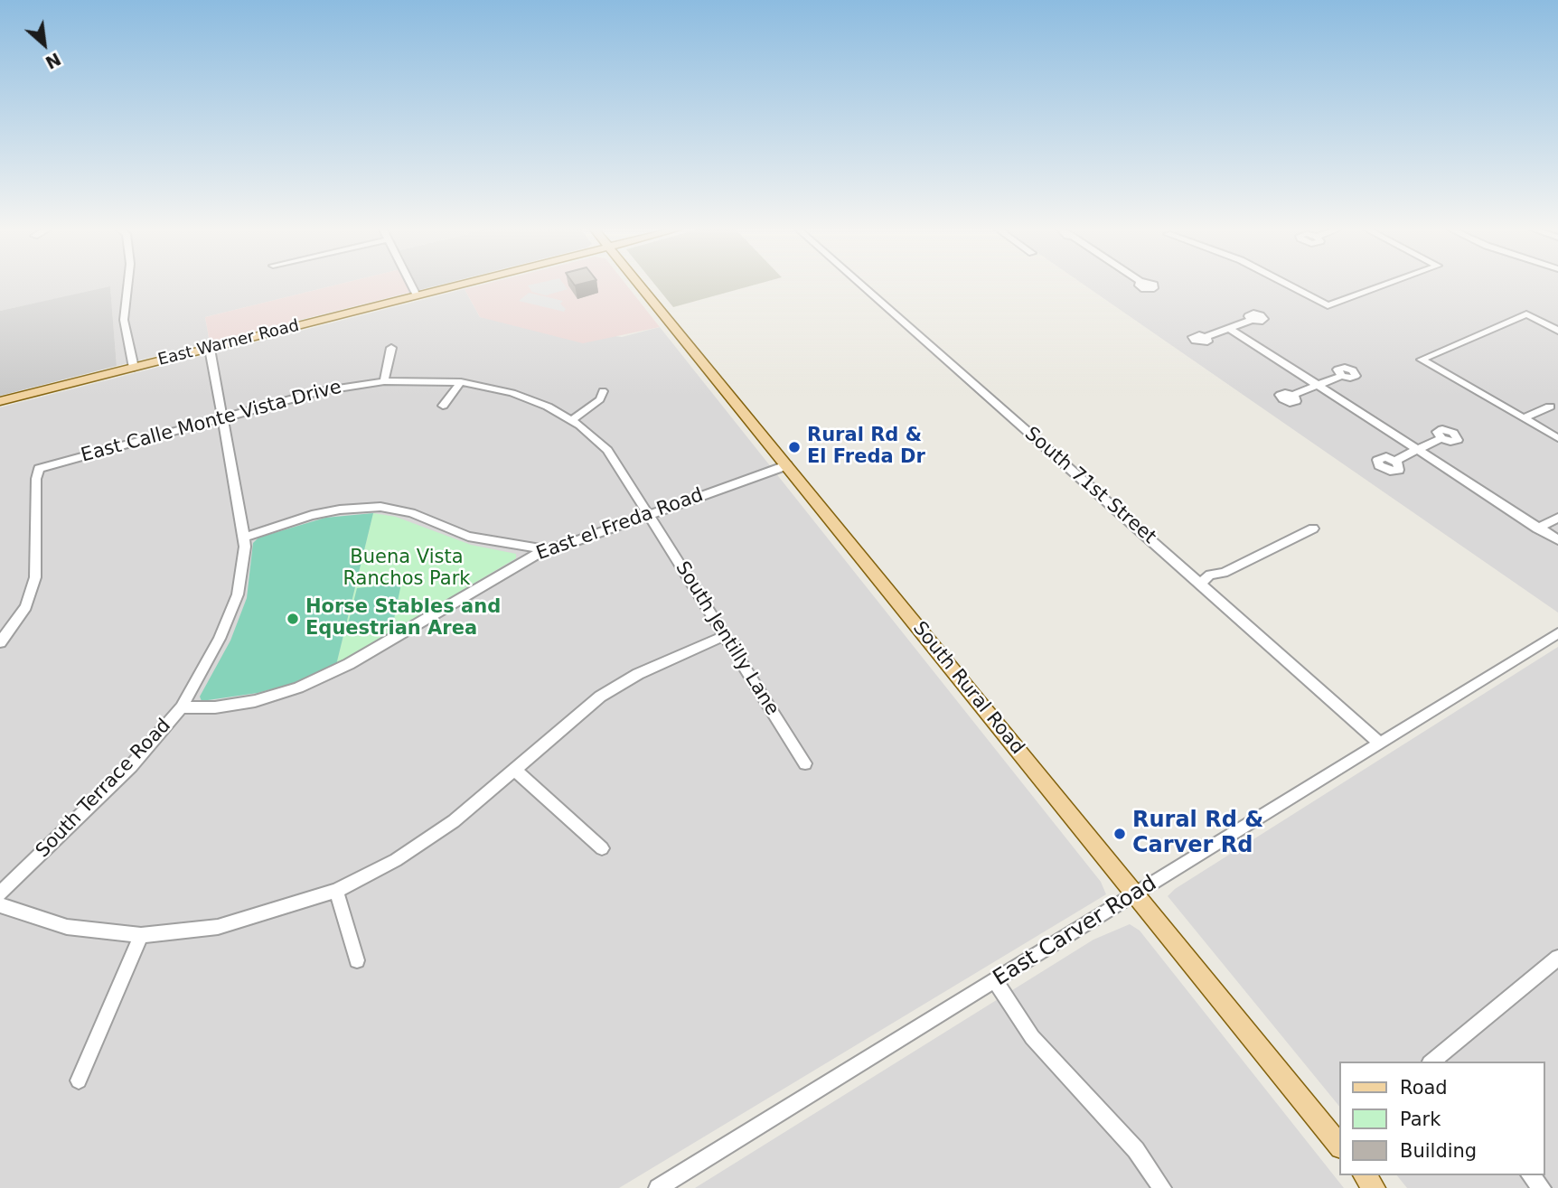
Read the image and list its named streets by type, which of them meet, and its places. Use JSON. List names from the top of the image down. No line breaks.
{"streets":{"main road":["East Warner Road","South Rural Road"],"street":["East Calle Monte Vista Drive","South 71st Street","East el Freda Road","South Jentilly Lane","South Terrace Road","East Carver Road"]},"crossings":[["East Warner Road","South Terrace Road"],["East Calle Monte Vista Drive","East el Freda Road"],["East Calle Monte Vista Drive","South Jentilly Lane"],["East Calle Monte Vista Drive","South Terrace Road"],["South 71st Street","East Carver Road"],["East el Freda Road","South Jentilly Lane"],["East el Freda Road","South Rural Road"],["East el Freda Road","South Terrace Road"],["South Rural Road","East Carver Road"]],"parks":["Buena Vista Ranchos Park"],"places":["Rural Rd & El Freda Dr","Horse Stables and Equestrian Area","Rural Rd & Carver Rd"],"legend":["Road","Park","Building"],"north":"bottom right"}
